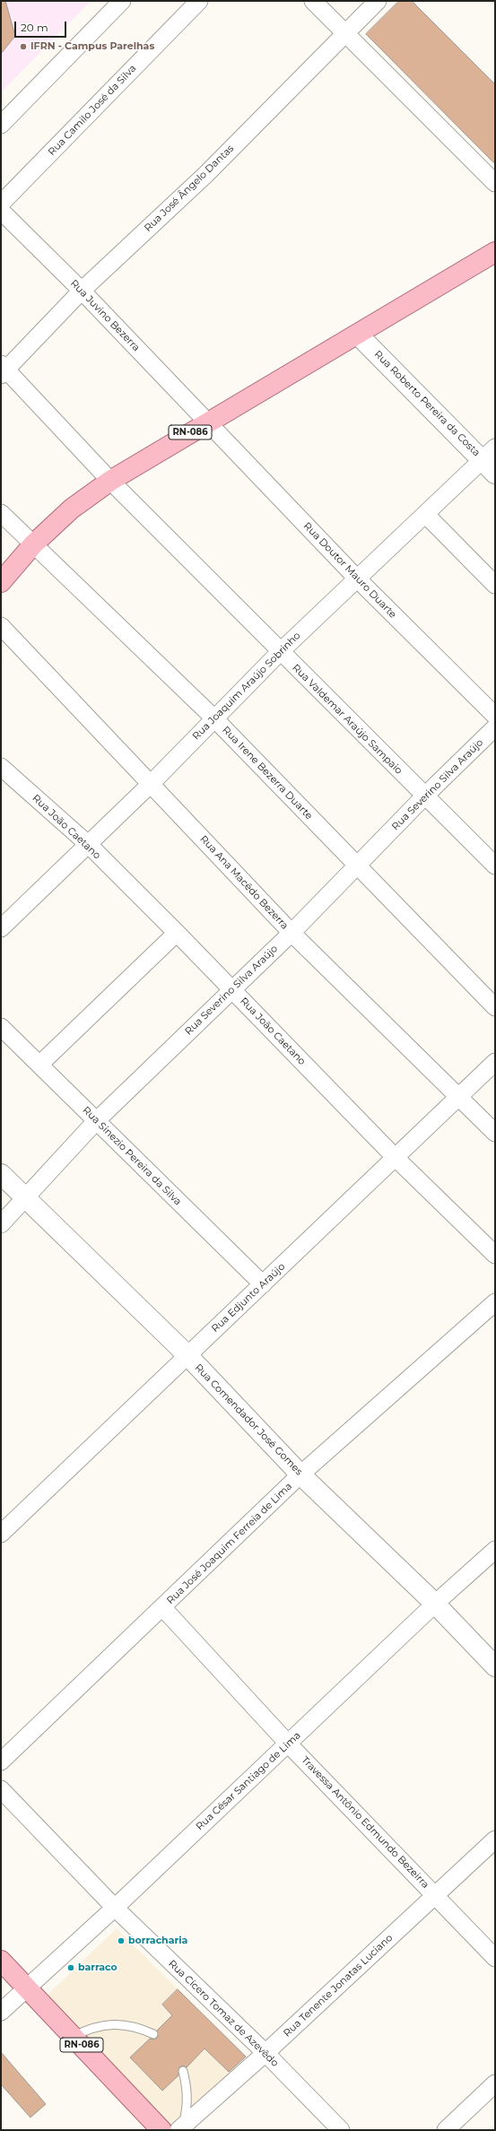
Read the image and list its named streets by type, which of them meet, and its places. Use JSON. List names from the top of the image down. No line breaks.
{"streets":{"main road":["RN-086"],"street":["Rua Camilo José da Silva","Rua José Ângelo Dantas","Rua Juvino Bezerra","Rua Roberto Pereira da Costa","Rua Doutor Mauro Duarte","Rua Joaquim Araújo Sobrinho","Rua Valdemar Araújo Sampaio","Rua Irene Bezerra Duarte","Rua Severino Silva Araújo","Rua João Caetano","Rua Ana Macêdo Bezerra","Rua Sinezio Pereira da Silva","Rua Edjunto Araújo","Rua Comendador José Gomes","Rua José Joaquim Ferreia de Lima","Rua César Santiago de Lima","Travessa Antônio Edmundo Bezeirra","Rua Tenente Jonatas Luciano","Rua Cícero Tomaz de Azevêdo"]},"crossings":[["Rua José Ângelo Dantas","Rua Juvino Bezerra"],["Rua José Ângelo Dantas","Rua Valdemar Araújo Sampaio"],["Rua Juvino Bezerra","RN-086"],["Rua Juvino Bezerra","Rua Doutor Mauro Duarte"],["Rua Roberto Pereira da Costa","RN-086"],["Rua Roberto Pereira da Costa","Rua Joaquim Araújo Sobrinho"],["RN-086","Rua Doutor Mauro Duarte"],["RN-086","Rua Valdemar Araújo Sampaio"],["RN-086","Rua Irene Bezerra Duarte"],["RN-086","Rua César Santiago de Lima"],["Rua Doutor Mauro Duarte","Rua Joaquim Araújo Sobrinho"],["Rua Joaquim Araújo Sobrinho","Rua Valdemar Araújo Sampaio"],["Rua Joaquim Araújo Sobrinho","Rua Irene Bezerra Duarte"],["Rua Joaquim Araújo Sobrinho","Rua João Caetano"],["Rua Joaquim Araújo Sobrinho","Rua Ana Macêdo Bezerra"],["Rua Valdemar Araújo Sampaio","Rua Severino Silva Araújo"],["Rua Irene Bezerra Duarte","Rua Severino Silva Araújo"],["Rua Severino Silva Araújo","Rua João Caetano"],["Rua Severino Silva Araújo","Rua Ana Macêdo Bezerra"],["Rua Severino Silva Araújo","Rua Sinezio Pereira da Silva"],["Rua Severino Silva Araújo","Rua Comendador José Gomes"],["Rua João Caetano","Rua Edjunto Araújo"],["Rua Ana Macêdo Bezerra","Rua Edjunto Araújo"],["Rua Sinezio Pereira da Silva","Rua Edjunto Araújo"],["Rua Edjunto Araújo","Rua Comendador José Gomes"],["Rua Comendador José Gomes","Rua José Joaquim Ferreia de Lima"],["Rua Comendador José Gomes","Rua César Santiago de Lima"],["Rua José Joaquim Ferreia de Lima","Travessa Antônio Edmundo Bezeirra"],["Rua César Santiago de Lima","Travessa Antônio Edmundo Bezeirra"],["Rua César Santiago de Lima","Rua Cícero Tomaz de Azevêdo"],["Travessa Antônio Edmundo Bezeirra","Rua Tenente Jonatas Luciano"],["Rua Tenente Jonatas Luciano","Rua Cícero Tomaz de Azevêdo"]],"places":["IFRN - Campus Parelhas","borracharia","barraco"],"scale_bar":"20 m"}
